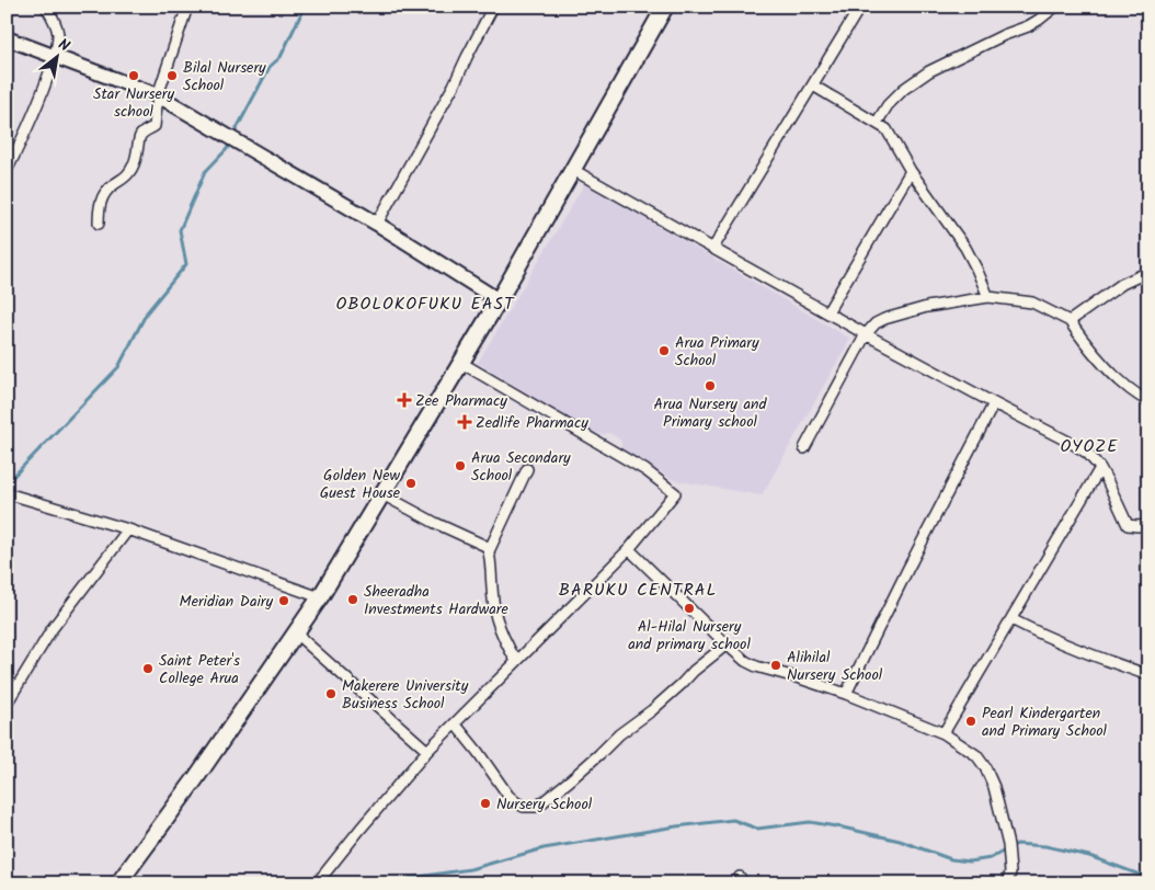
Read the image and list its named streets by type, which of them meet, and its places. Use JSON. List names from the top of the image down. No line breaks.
{"districts":["OBOLOKOFUKU EAST","OYOZE","BARUKU CENTRAL"],"places":{"other":["Star Nursery school","Bilal Nursery School","Arua Primary School","Arua Nursery and Primary school","Arua Secondary School","Golden New Guest House","Sheeradha Investments Hardware","Meridian Dairy","Al-Hilal Nursery and primary school","Alihilal Nursery School","Saint Peter's College Arua","Makerere University Business School","Pearl Kindergarten and Primary School","Nursery School"],"health":["Zee Pharmacy","Zedlife Pharmacy"]},"north":"top right"}
